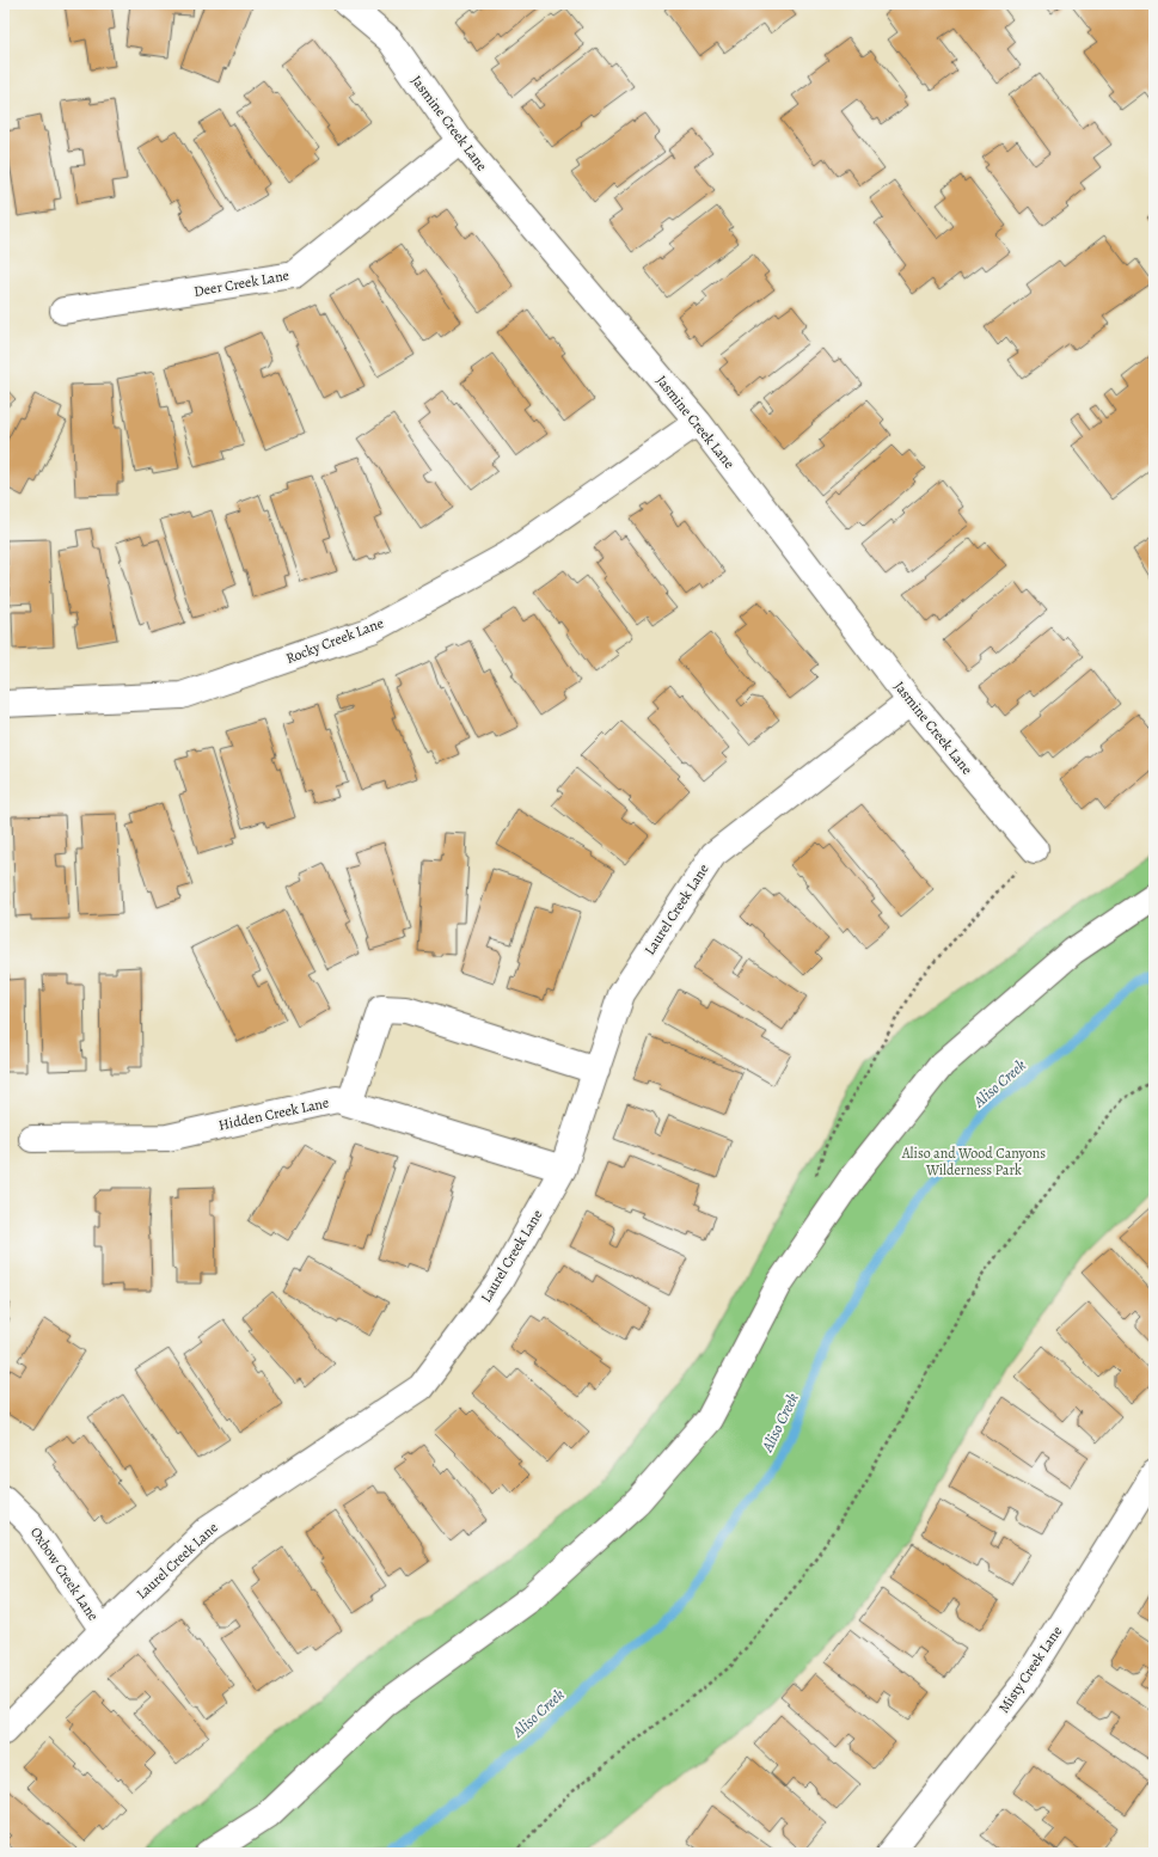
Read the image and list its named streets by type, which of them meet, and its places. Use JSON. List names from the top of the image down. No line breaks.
{"streets":{"street":["Jasmine Creek Lane","Deer Creek Lane","Rocky Creek Lane","Laurel Creek Lane","Hidden Creek Lane","Oxbow Creek Lane","Misty Creek Lane"]},"crossings":[["Jasmine Creek Lane","Deer Creek Lane"],["Jasmine Creek Lane","Rocky Creek Lane"],["Jasmine Creek Lane","Laurel Creek Lane"],["Laurel Creek Lane","Hidden Creek Lane"],["Laurel Creek Lane","Oxbow Creek Lane"]],"water":["Aliso Creek"],"parks":["Aliso and Wood Canyons Wilderness Park"]}
